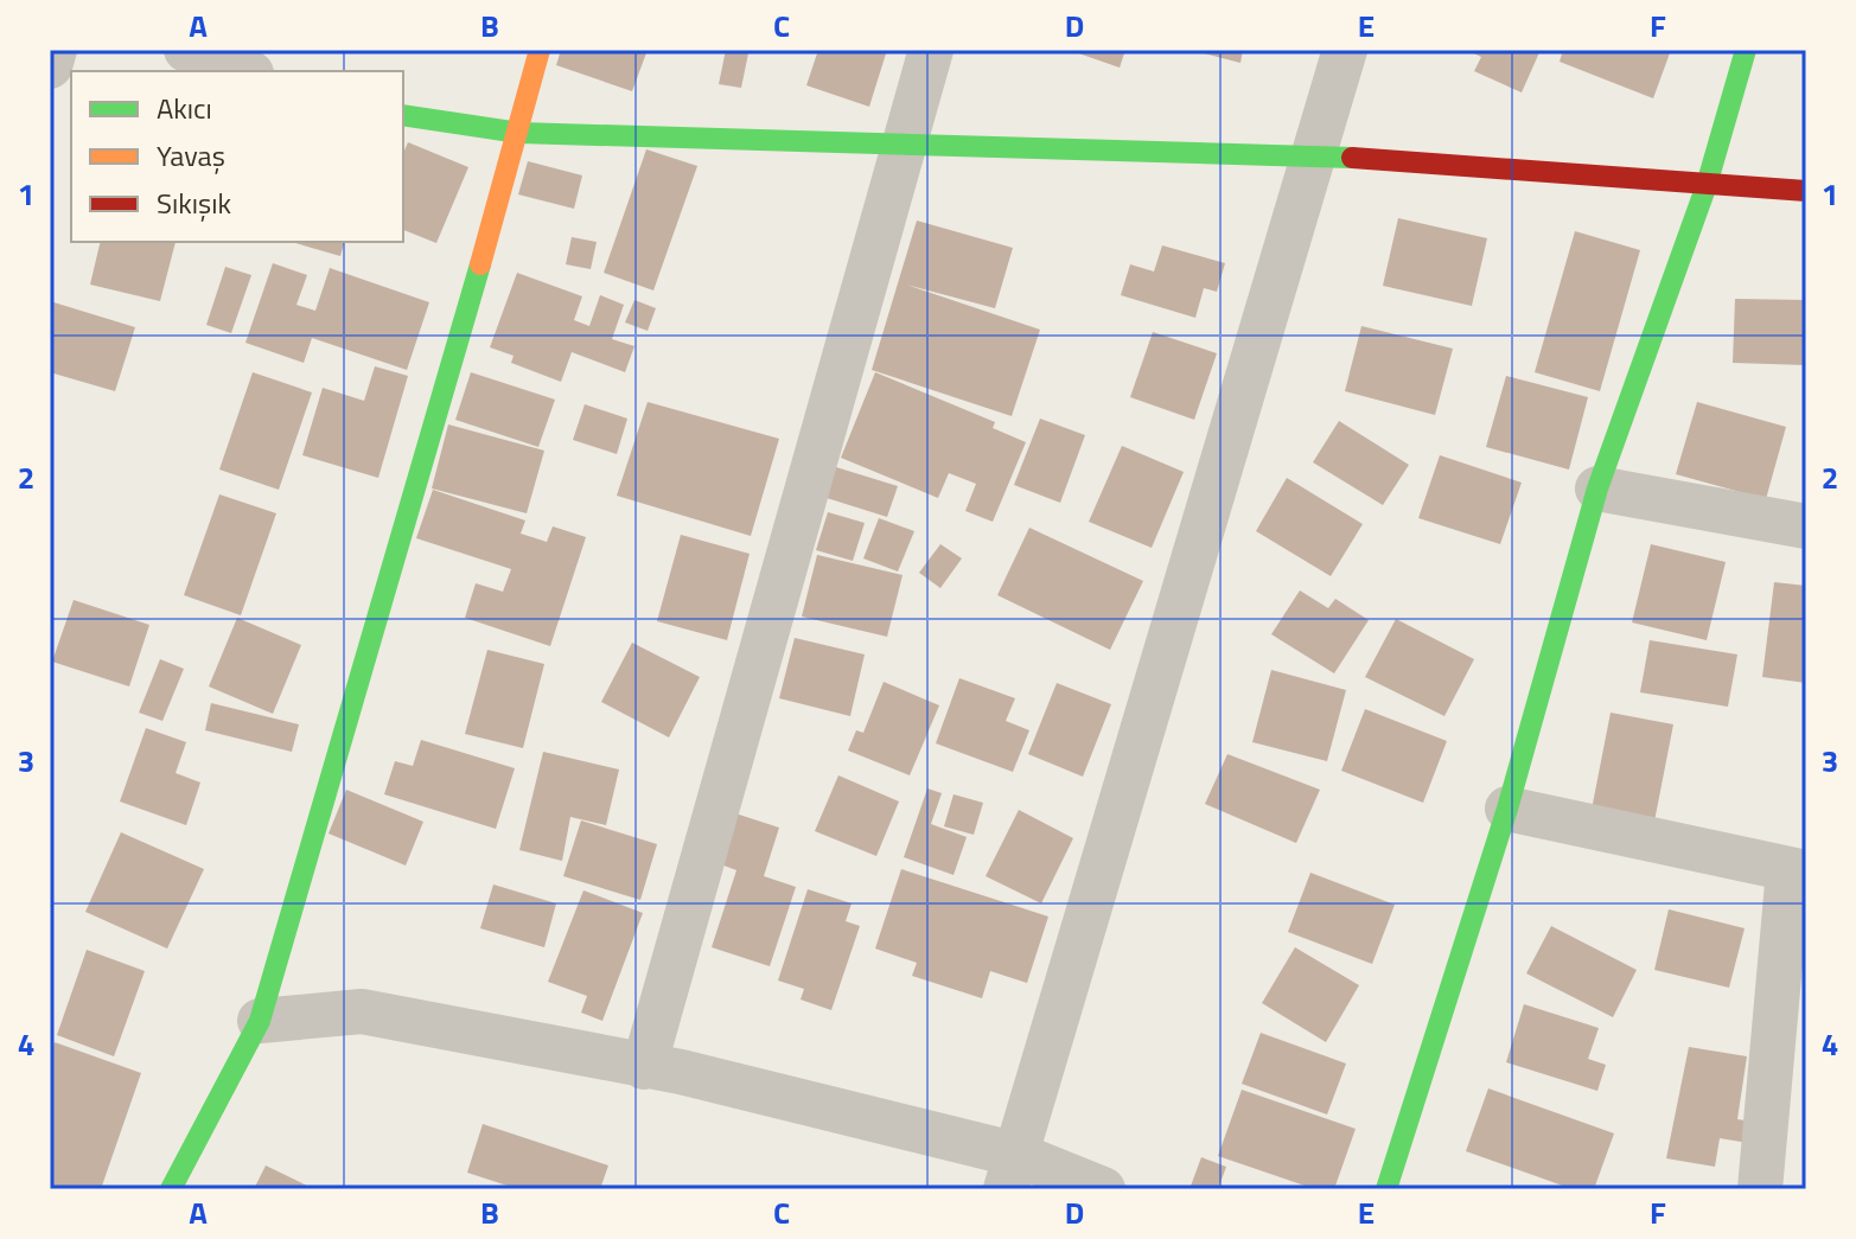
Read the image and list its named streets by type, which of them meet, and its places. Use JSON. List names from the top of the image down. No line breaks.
{"legend":["Akıcı","Yavaş","Sıkışık"],"grid":{"columns":["A","B","C","D","E","F"],"rows":["1","2","3","4"]}}
